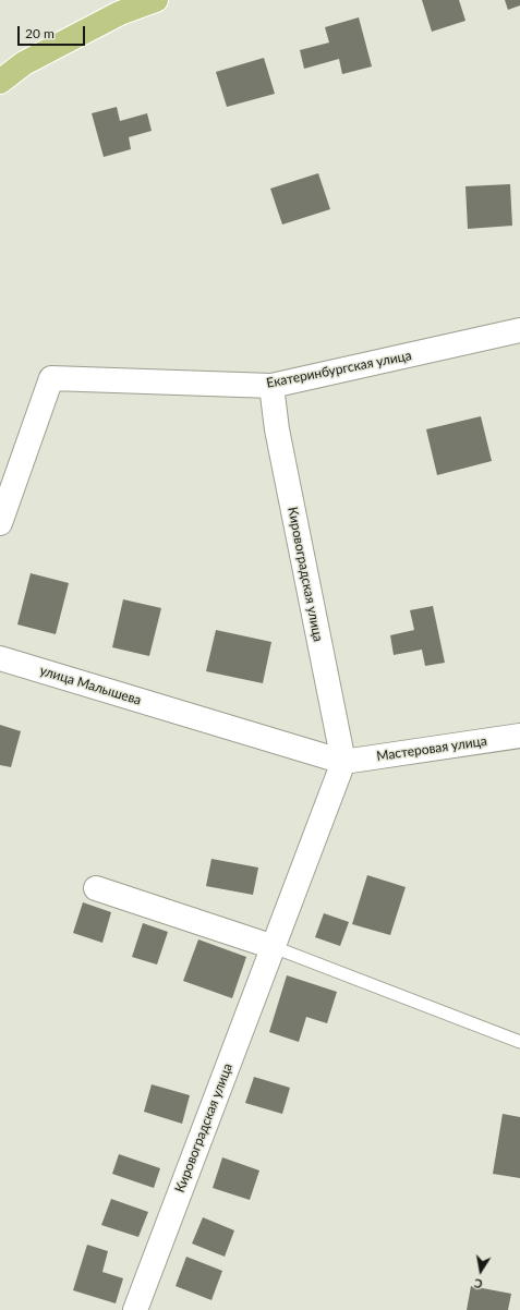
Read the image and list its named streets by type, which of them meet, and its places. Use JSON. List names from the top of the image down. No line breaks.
{"streets":{"street":["Екатеринбургская улица","Кировоградская улица","улица Малышева","Мастеровая улица"]},"crossings":[["Екатеринбургская улица","Кировоградская улица"],["Кировоградская улица","улица Малышева"],["Кировоградская улица","Мастеровая улица"],["улица Малышева","Мастеровая улица"]],"scale_bar":"20 m","north":"bottom"}
